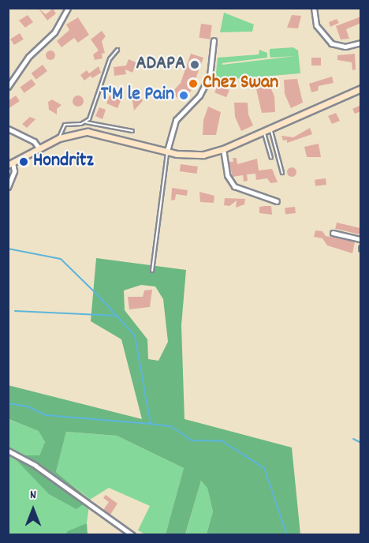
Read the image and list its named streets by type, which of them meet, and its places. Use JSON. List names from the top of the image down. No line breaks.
{"places":["ADAPA","Chez Swan","T'M le Pain","Hondritz"],"north":"top"}
